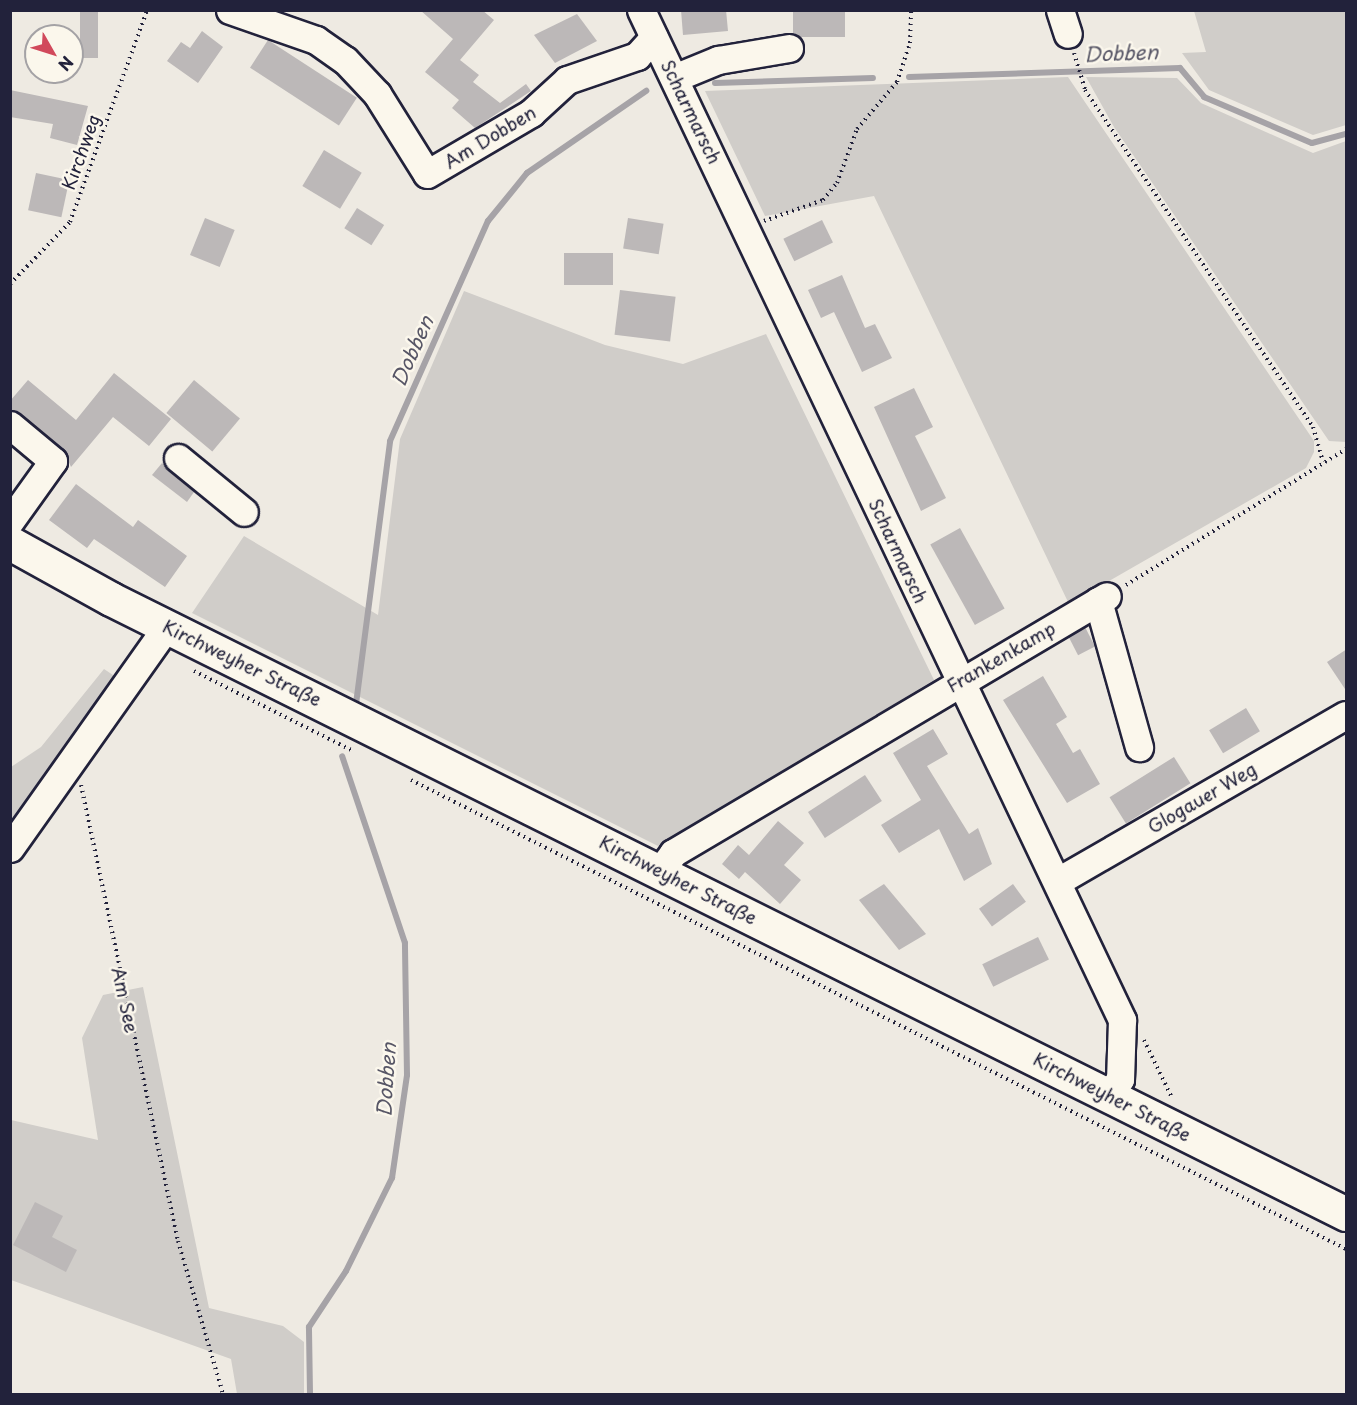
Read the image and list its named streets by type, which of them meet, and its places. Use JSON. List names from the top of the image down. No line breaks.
{"streets":{"main road":["Kirchweyher Straße"],"street":["Scharmarsch","Am Dobben","Frankenkamp","Glogauer Weg"],"path":["Kirchweg","Am See"]},"crossings":[["Scharmarsch","Am Dobben"],["Scharmarsch","Frankenkamp"],["Scharmarsch","Kirchweyher Straße"],["Scharmarsch","Glogauer Weg"],["Frankenkamp","Kirchweyher Straße"]],"water":["Dobben"],"north":"bottom right"}
